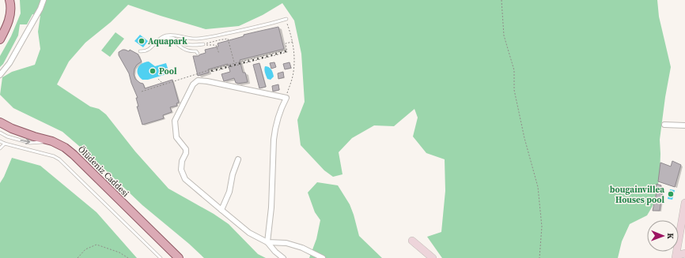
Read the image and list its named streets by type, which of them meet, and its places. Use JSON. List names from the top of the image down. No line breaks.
{"streets":{"main road":["Ölüdeniz Caddesi"]},"places":["Aquapark","Pool","bougainvillea Houses pool"],"north":"right"}
